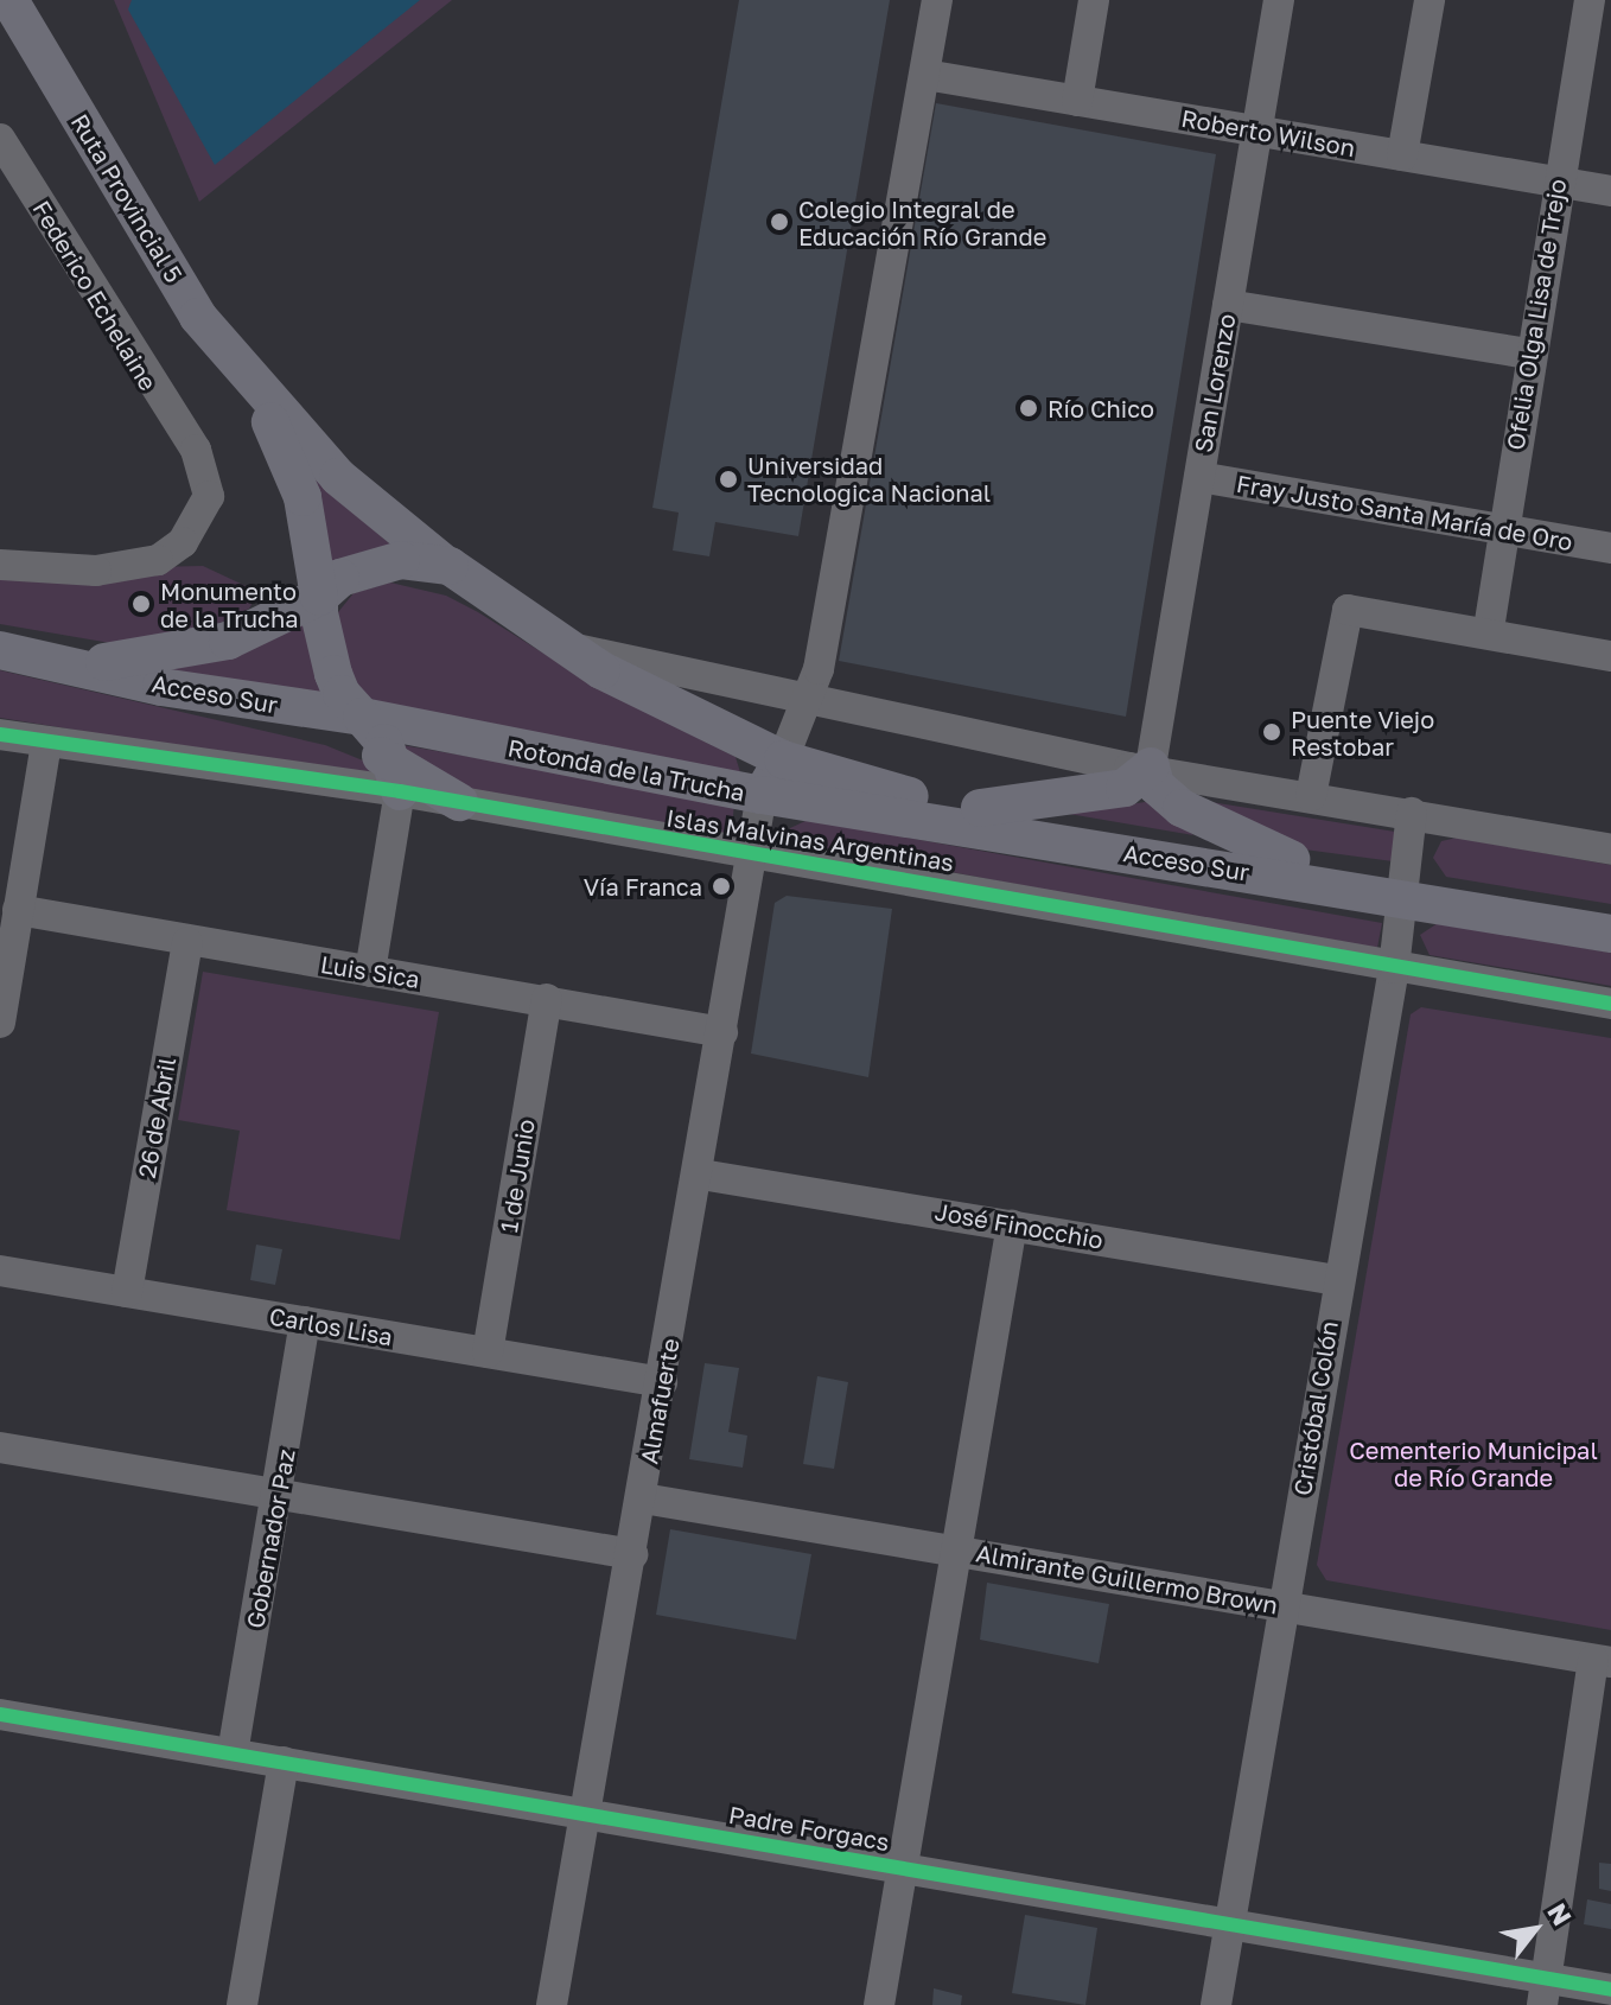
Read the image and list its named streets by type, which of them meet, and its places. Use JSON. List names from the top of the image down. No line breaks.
{"streets":{"main road":["Ruta Provincial 5","Acceso Sur","Rotonda de la Trucha"],"street":["Roberto Wilson","Federico Echelaine","Ofelia Olga Lisa de Trejo","San Lorenzo","Fray Justo Santa María de Oro","Islas Malvinas Argentinas","Luis Sica","26 de Abril","1 de Junio","José Finocchio","Carlos Lisa","Almafuerte","Cristóbal Colón","Gobernador Paz","Almirante Guillermo Brown","Padre Forgacs"]},"crossings":[["Roberto Wilson","Ofelia Olga Lisa de Trejo"],["Roberto Wilson","San Lorenzo"],["Ruta Provincial 5","Acceso Sur"],["Ruta Provincial 5","Rotonda de la Trucha"],["Ofelia Olga Lisa de Trejo","Fray Justo Santa María de Oro"],["San Lorenzo","Fray Justo Santa María de Oro"],["Acceso Sur","Rotonda de la Trucha"],["Acceso Sur","Almafuerte"],["Acceso Sur","Cristóbal Colón"],["Rotonda de la Trucha","Almafuerte"],["Islas Malvinas Argentinas","Almafuerte"],["Islas Malvinas Argentinas","Cristóbal Colón"],["Luis Sica","26 de Abril"],["Luis Sica","1 de Junio"],["Luis Sica","Almafuerte"],["26 de Abril","Carlos Lisa"],["1 de Junio","Carlos Lisa"],["José Finocchio","Almafuerte"],["José Finocchio","Cristóbal Colón"],["Carlos Lisa","Almafuerte"],["Carlos Lisa","Gobernador Paz"],["Almafuerte","Almirante Guillermo Brown"],["Almafuerte","Padre Forgacs"],["Cristóbal Colón","Almirante Guillermo Brown"],["Cristóbal Colón","Padre Forgacs"],["Gobernador Paz","Padre Forgacs"]],"parks":["Cementerio Municipal de Río Grande"],"places":["Colegio Integral de Educación Río Grande","Río Chico","Universidad Tecnologica Nacional","Monumento de la Trucha","Puente Viejo Restobar","Vía Franca"],"north":"top right"}
